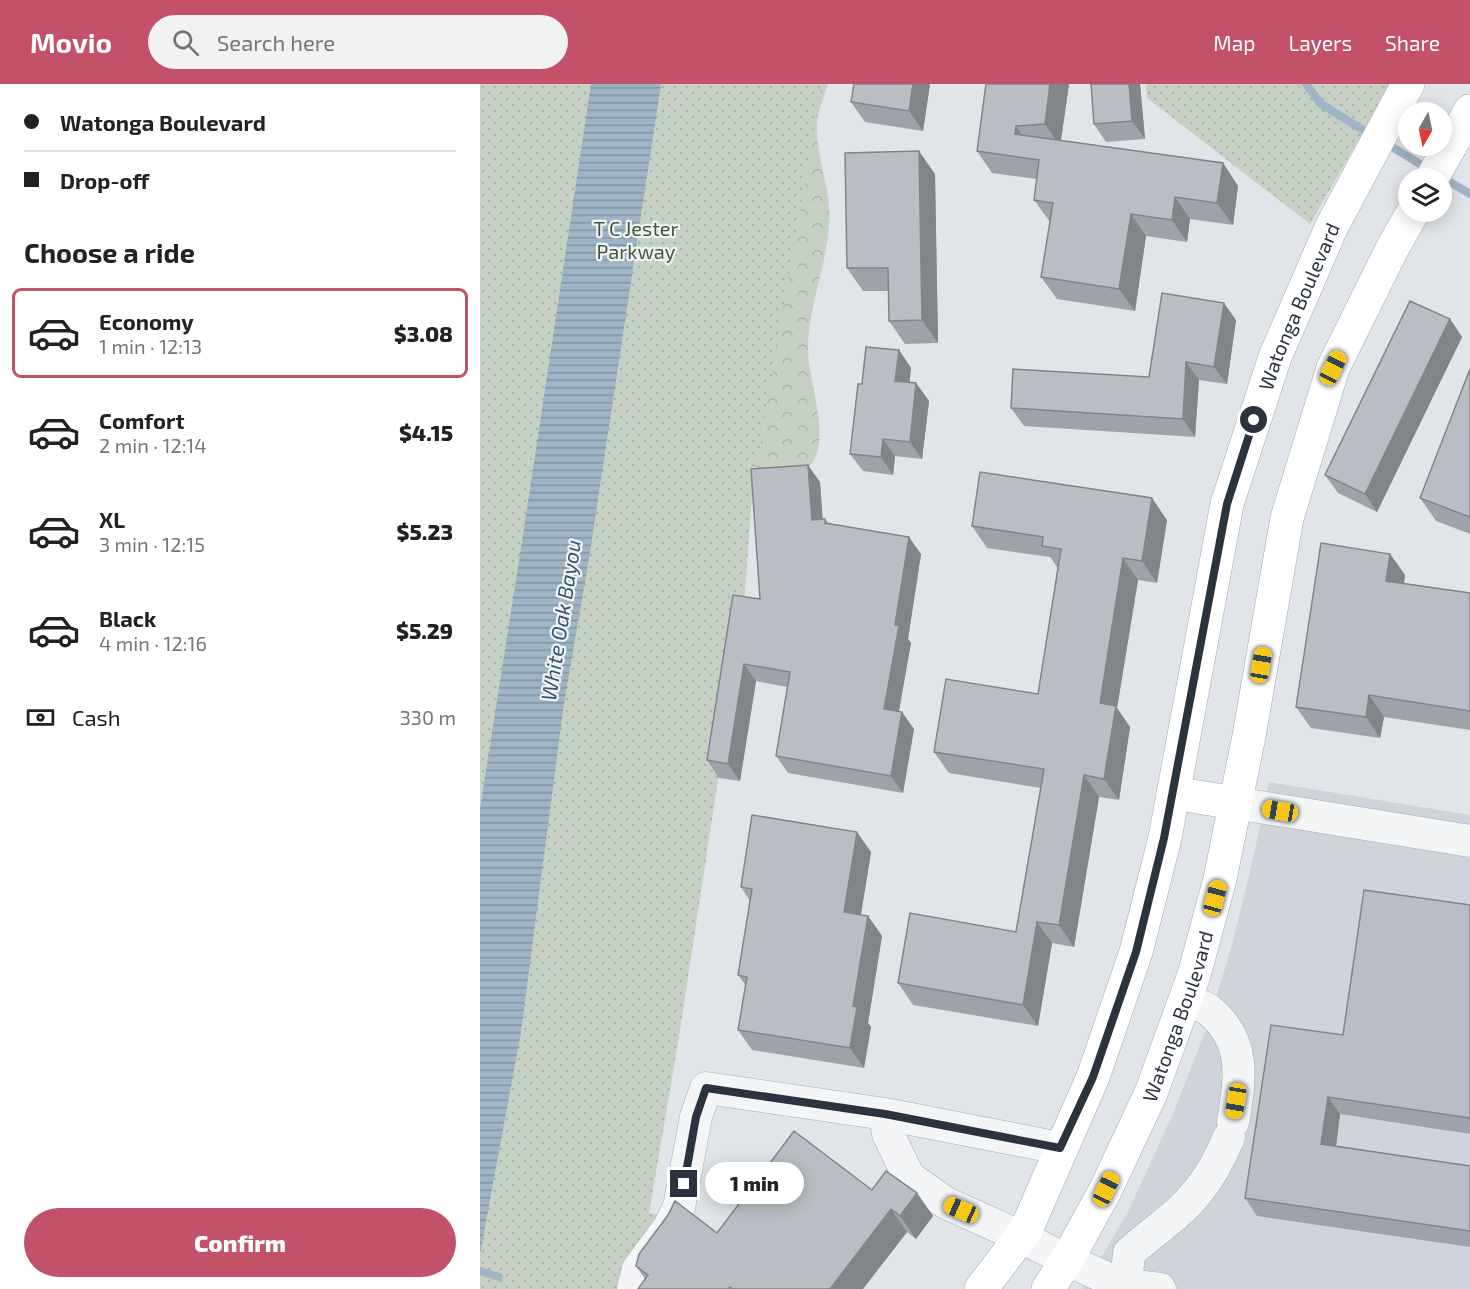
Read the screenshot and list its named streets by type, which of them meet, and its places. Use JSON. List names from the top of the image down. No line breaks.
{"streets":{"main road":["Watonga Boulevard"]},"water":["White Oak Bayou"],"parks":["T C Jester Parkway"],"north":"bottom","page":{"header":"Movio","search":"Search here","nav":["Map","Layers","Share"],"banner":["Watonga Boulevard","Drop-off"],"heading":"Choose a ride","list":[{"name":"Economy","note":"1 min · 12:13","value":"$3.08"},{"name":"Comfort","note":"2 min · 12:14","value":"$4.15"},{"name":"XL","note":"3 min · 12:15","value":"$5.23"},{"name":"Black","note":"4 min · 12:16","value":"$5.29"}],"pay":["Cash","330 m"],"bubble":"1 min","buttons":"Confirm"}}
